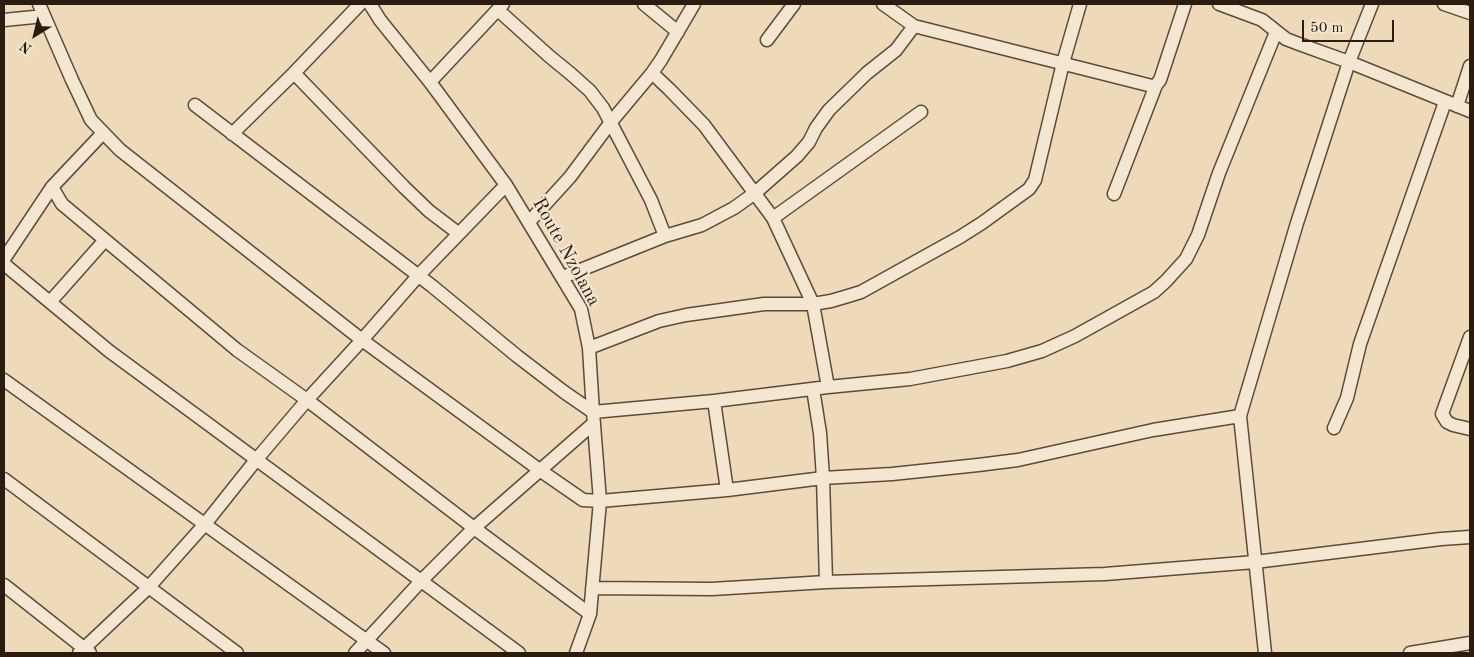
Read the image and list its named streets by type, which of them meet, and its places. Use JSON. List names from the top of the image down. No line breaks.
{"streets":{"street":["Route Nzolana"]},"scale_bar":"50 m","north":"bottom left"}
